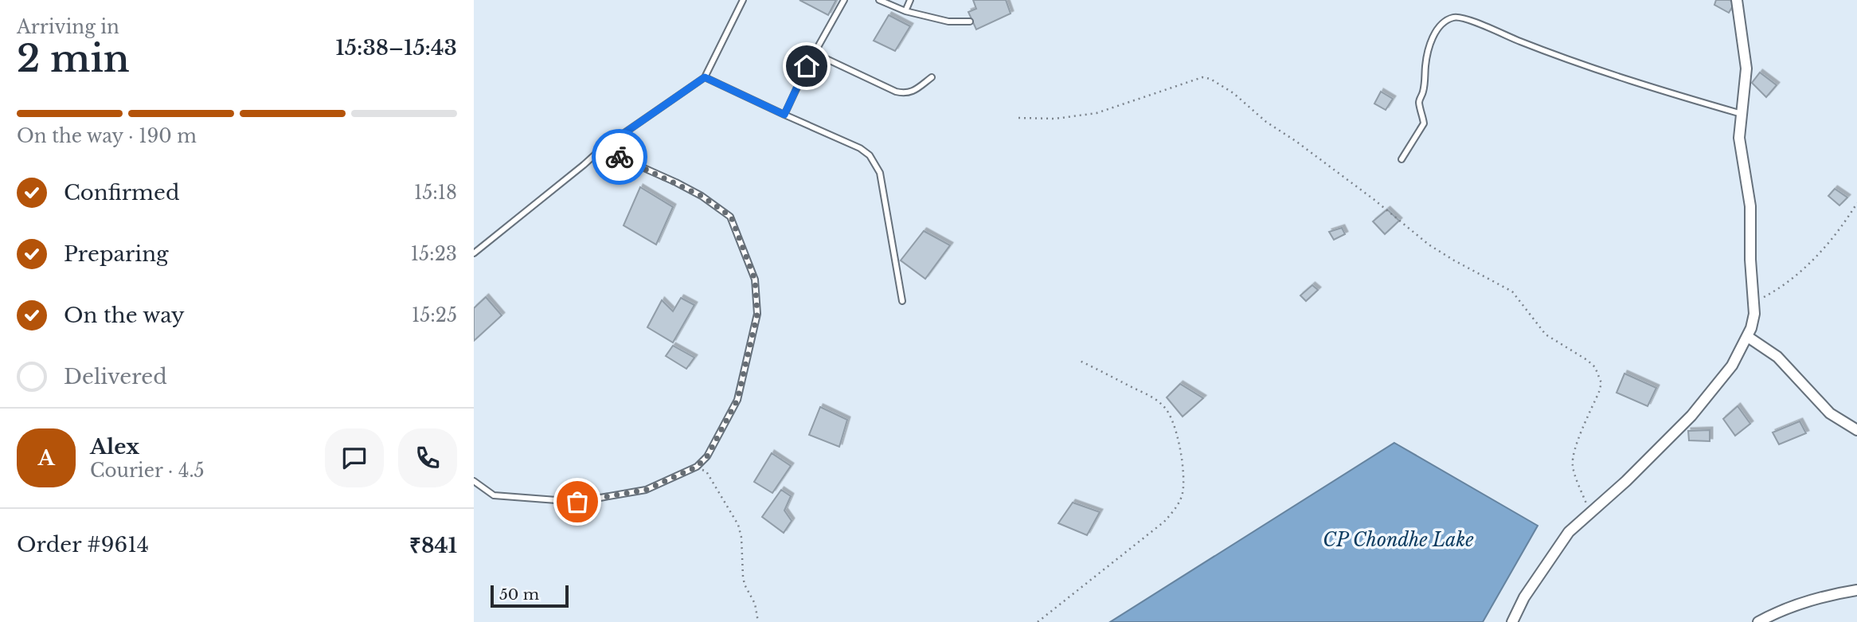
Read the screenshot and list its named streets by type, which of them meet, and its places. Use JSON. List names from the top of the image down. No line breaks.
{"water":["CP Chondhe Lake"],"scale_bar":"50 m","page":{"heading":["2 min","Arriving in","15:38–15:43"],"panel":["Alex","Courier · 4.5","Order #9614","₹841"],"bar":"On the way · 190 m","list":[["Confirmed","15:18"],["Preparing","15:23"],["On the way","15:25"],"Delivered"],"round":"A","scale":"50 m"}}
